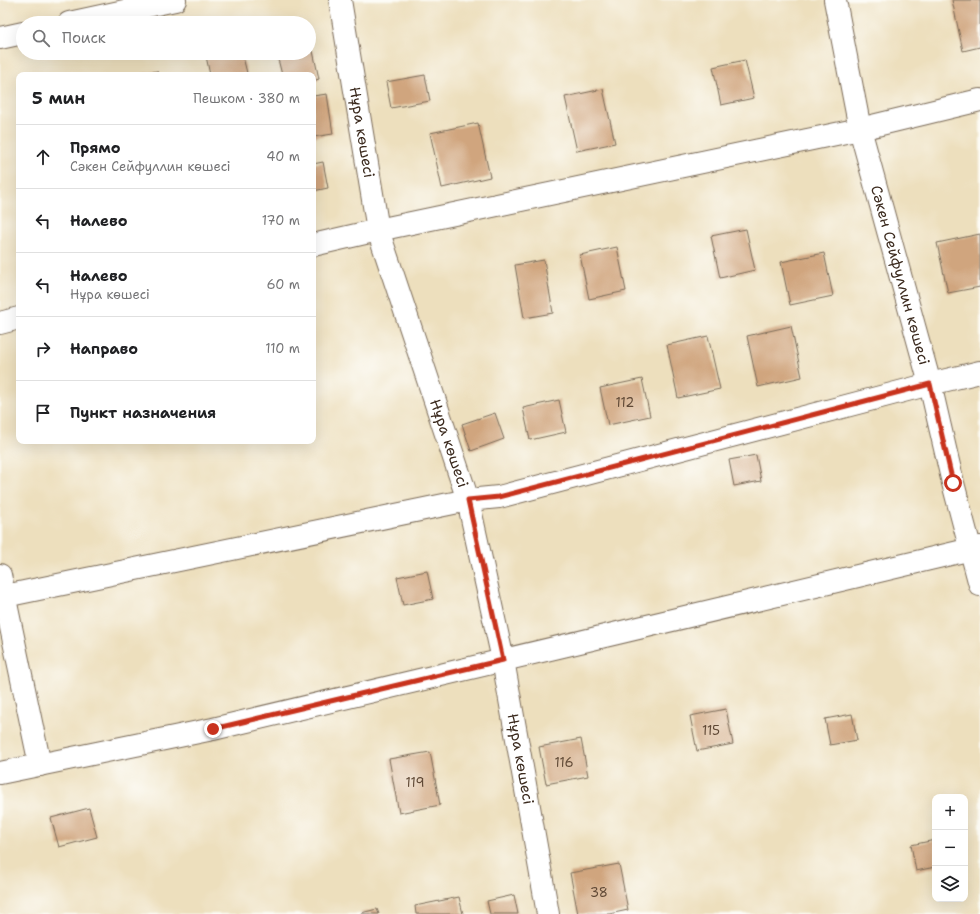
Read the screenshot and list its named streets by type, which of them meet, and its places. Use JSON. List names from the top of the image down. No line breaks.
{"streets":{"street":["Нұра көшесі","Сәкен Сейфуллин көшесі"]},"house_numbers":["112","115","116","119","38"],"page":{"search":"Поиск","heading":["5 мин","Пешком · 380 m"],"list":[["Прямо","Сәкен Сейфуллин көшесі","40 m"],["Налево","170 m"],["Налево","Нұра көшесі","60 m"],["Направо","110 m"],"Пункт назначения"],"map_buttons":["+","−"]}}
